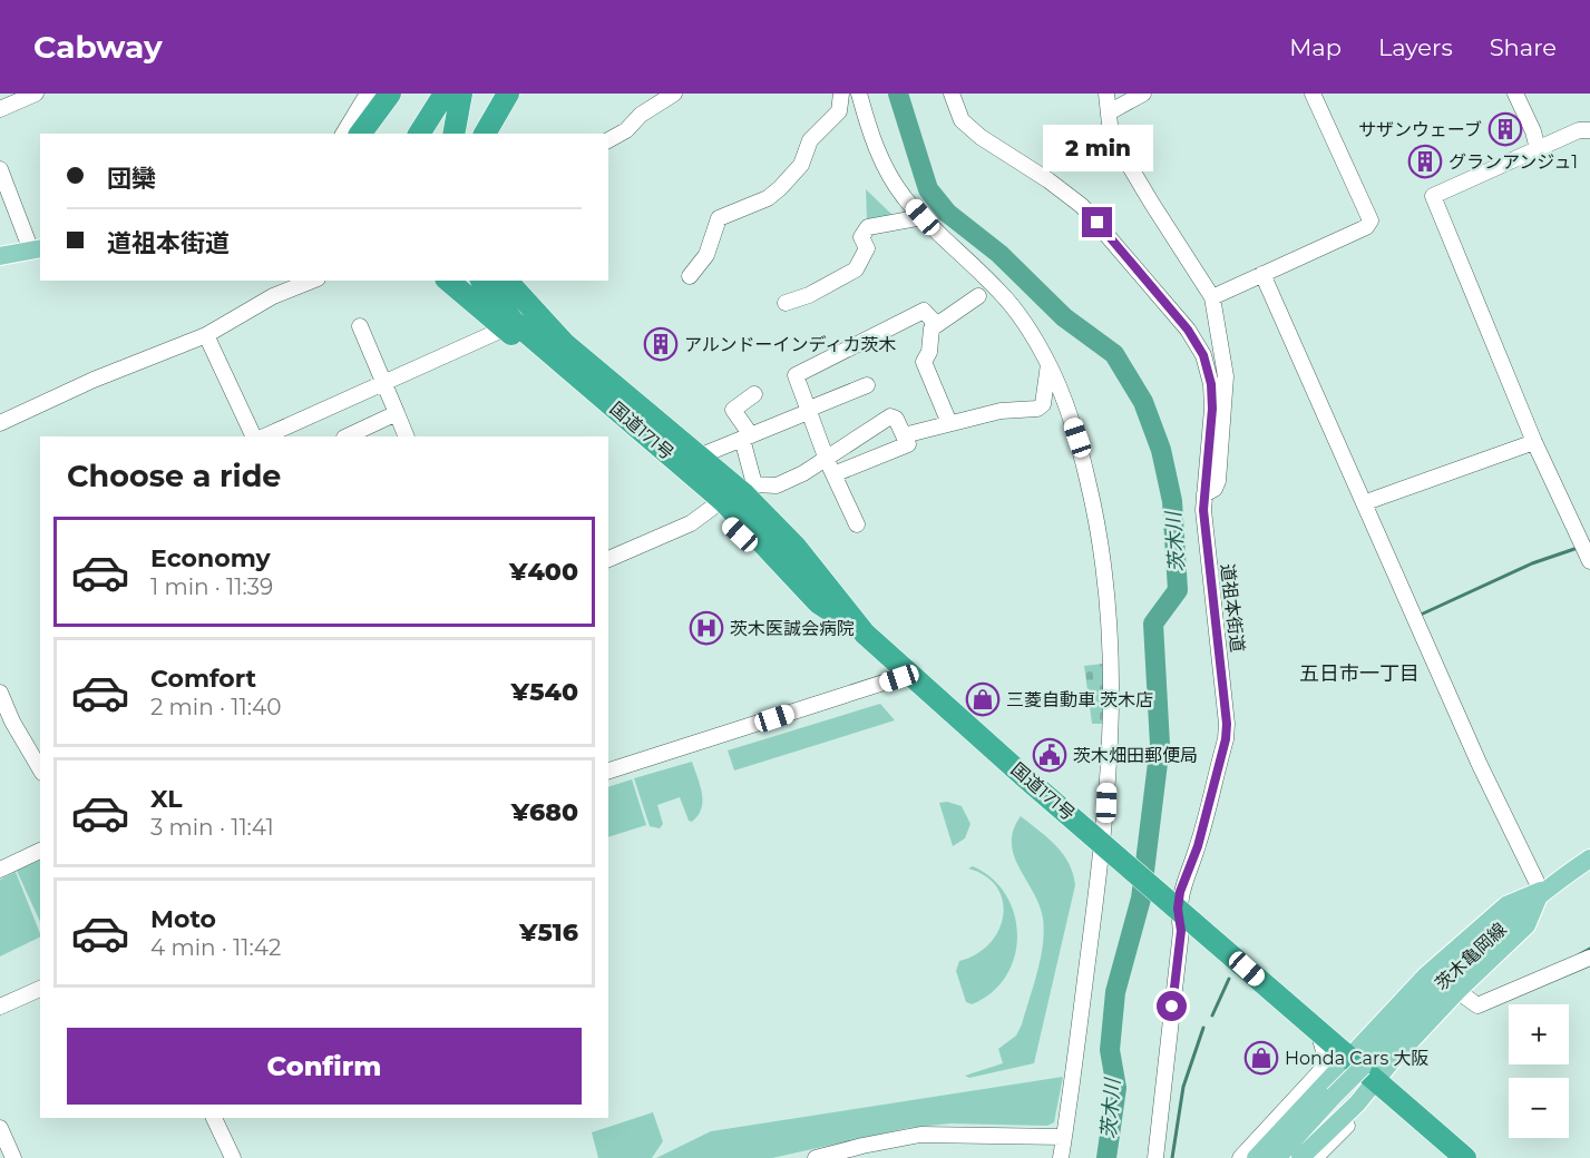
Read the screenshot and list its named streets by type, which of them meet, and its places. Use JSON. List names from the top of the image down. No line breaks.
{"streets":{"highway":["国道171号"],"main road":["茨木亀岡線"],"street":["道祖本街道"]},"crossings":[["国道171号","道祖本街道"],["国道171号","茨木亀岡線"]],"districts":["五日市一丁目"],"water":["茨木川"],"places":{"building":["サザンウェーブ","グランアンジュ1","アルンドーインディカ茨木"],"hospital":["茨木医誠会病院"],"shop":["三菱自動車 茨木店","Honda Cars 大阪"],"public building":["茨木畑田郵便局"]},"page":{"header":"Cabway","nav":["Map","Layers","Share"],"bubble":"2 min","banner":["団欒","道祖本街道"],"heading":"Choose a ride","list":[{"name":"Economy","note":"1 min · 11:39","value":"¥400"},{"name":"Comfort","note":"2 min · 11:40","value":"¥540"},{"name":"XL","note":"3 min · 11:41","value":"¥680"},{"name":"Moto","note":"4 min · 11:42","value":"¥516"}],"map_buttons":["+","−"],"buttons":"Confirm"}}
